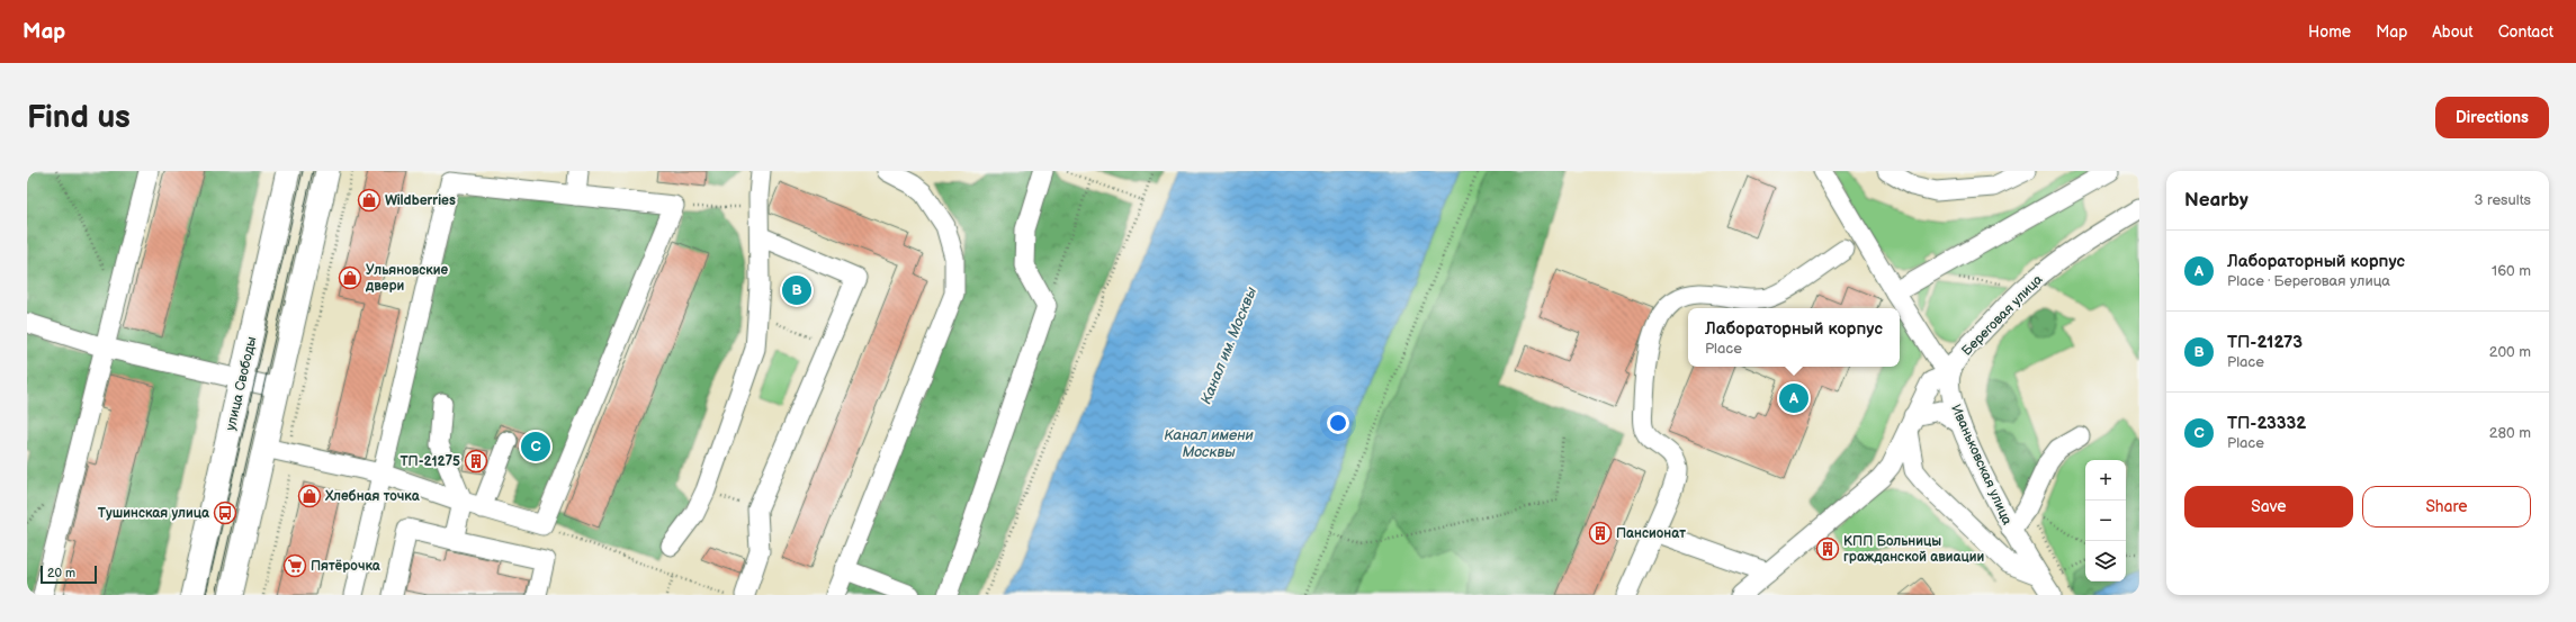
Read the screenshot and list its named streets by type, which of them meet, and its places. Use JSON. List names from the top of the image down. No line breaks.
{"streets":{"main road":["улица Свободы"],"street":["Береговая улица","Иваньковская улица"]},"crossings":[["Береговая улица","Иваньковская улица"]],"water":["Канал им. Москвы","Канал имени Москвы"],"places":{"shop":["Wildberries","Ульяновские двери","Хлебная точка"],"building":["ТП-21275","Пансионат","КПП Больницы гражданской авиации"],"bus stop":["Тушинская улица"],"supermarket":["Пятёрочка"]},"scale_bar":"20 m","page":{"header":"Map","nav":["Home","Map","About","Contact"],"buttons":["Directions",["Save","Share"]],"title":"Find us","heading":["Nearby","3 results"],"list":[{"mark":"A","name":"Лабораторный корпус","note":"Place · Береговая улица","value":"160 m"},{"mark":"B","name":"ТП-21273","note":"Place","value":"200 m"},{"mark":"C","name":"ТП-23332","note":"Place","value":"280 m"}],"pins":["B","A","C"],"popup":["Лабораторный корпус","Place"],"map_buttons":["+","−"],"scale":"20 m"}}
